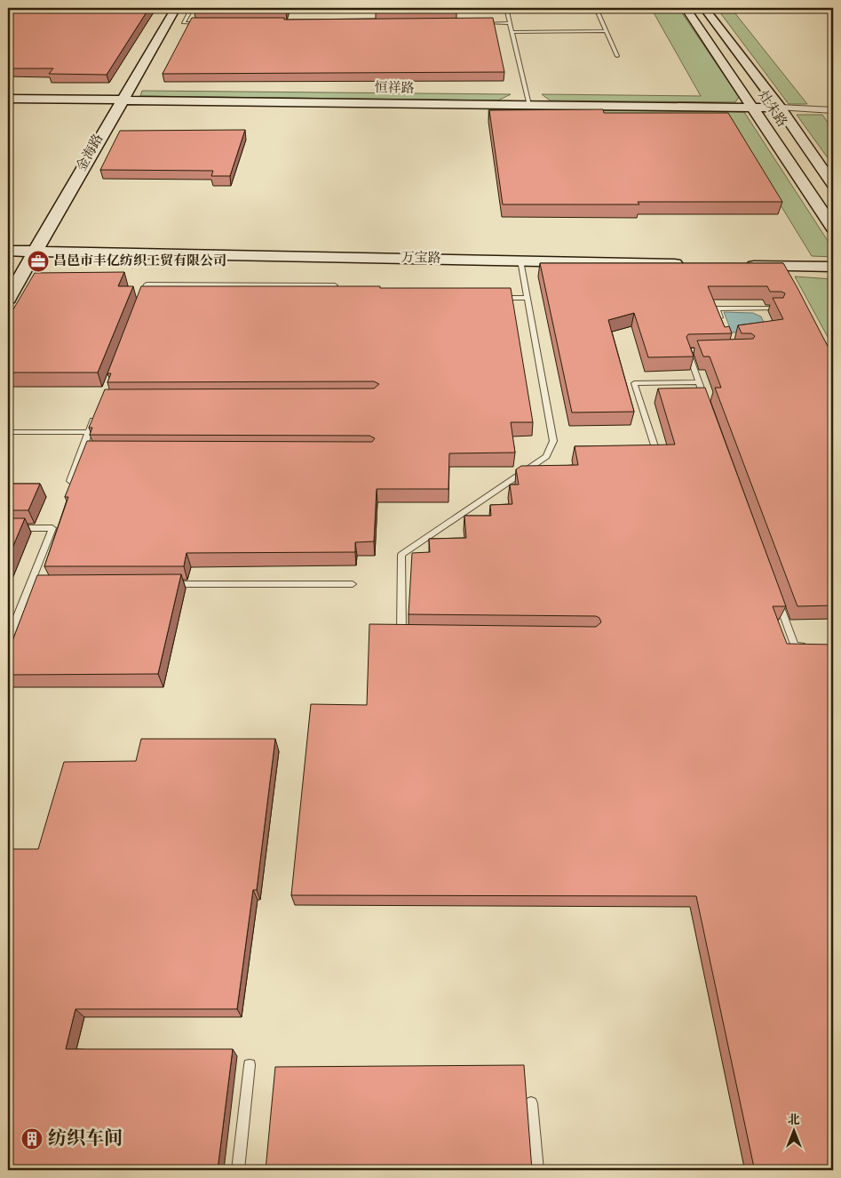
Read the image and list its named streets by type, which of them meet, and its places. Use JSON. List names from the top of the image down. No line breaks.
{"streets":{"street":["恒祥路","灶朱路","金海路","万宝路"]},"crossings":[["恒祥路","灶朱路"],["恒祥路","金海路"],["金海路","万宝路"]],"places":{"office":["昌邑市丰亿纺织工贸有限公司"],"building":["纺织车间"]},"north":"top"}
